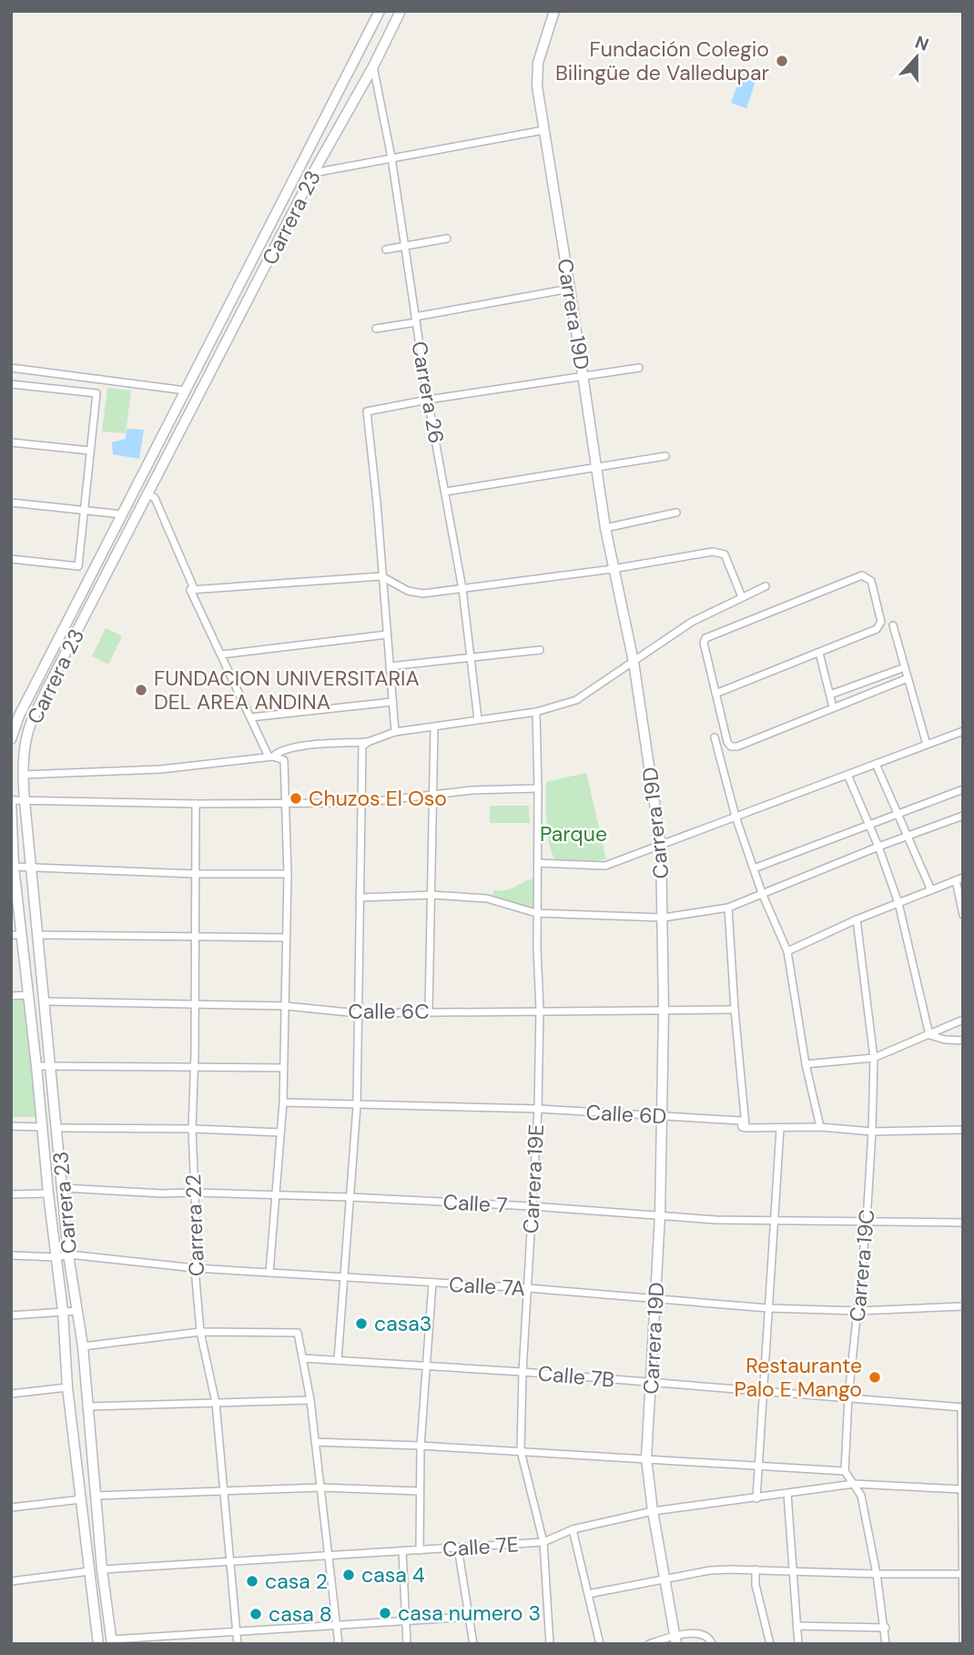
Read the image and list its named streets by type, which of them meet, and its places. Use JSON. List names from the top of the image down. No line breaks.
{"streets":{"main road":["Carrera 23","Carrera 19D"],"street":["Carrera 26","Calle 6C","Calle 6D","Carrera 19E","Calle 7","Carrera 22","Carrera 19C","Calle 7A","Calle 7B","Calle 7E"]},"crossings":[["Carrera 23","Carrera 26"],["Carrera 23","Calle 6C"],["Carrera 23","Calle 7"],["Carrera 23","Calle 7A"],["Carrera 23","Calle 7E"],["Carrera 19D","Calle 6C"],["Carrera 19D","Calle 6D"],["Carrera 19D","Calle 7"],["Carrera 19D","Calle 7A"],["Carrera 19D","Calle 7B"],["Carrera 19D","Calle 7E"],["Calle 6C","Carrera 19E"],["Calle 6C","Carrera 22"],["Calle 6D","Carrera 19E"],["Calle 6D","Carrera 19C"],["Carrera 19E","Calle 7"],["Carrera 19E","Calle 7A"],["Carrera 19E","Calle 7B"],["Carrera 19E","Calle 7E"],["Calle 7","Carrera 22"],["Calle 7","Carrera 19C"],["Carrera 22","Calle 7A"],["Carrera 22","Calle 7E"],["Carrera 19C","Calle 7A"],["Carrera 19C","Calle 7B"]],"parks":["Parque"],"places":["Fundación Colegio Bilingüe de Valledupar","FUNDACION UNIVERSITARIA DEL AREA ANDINA","Chuzos El Oso","casa3","Restaurante Palo E Mango","casa 4","casa 2","casa numero 3","casa 8"],"north":"top"}
